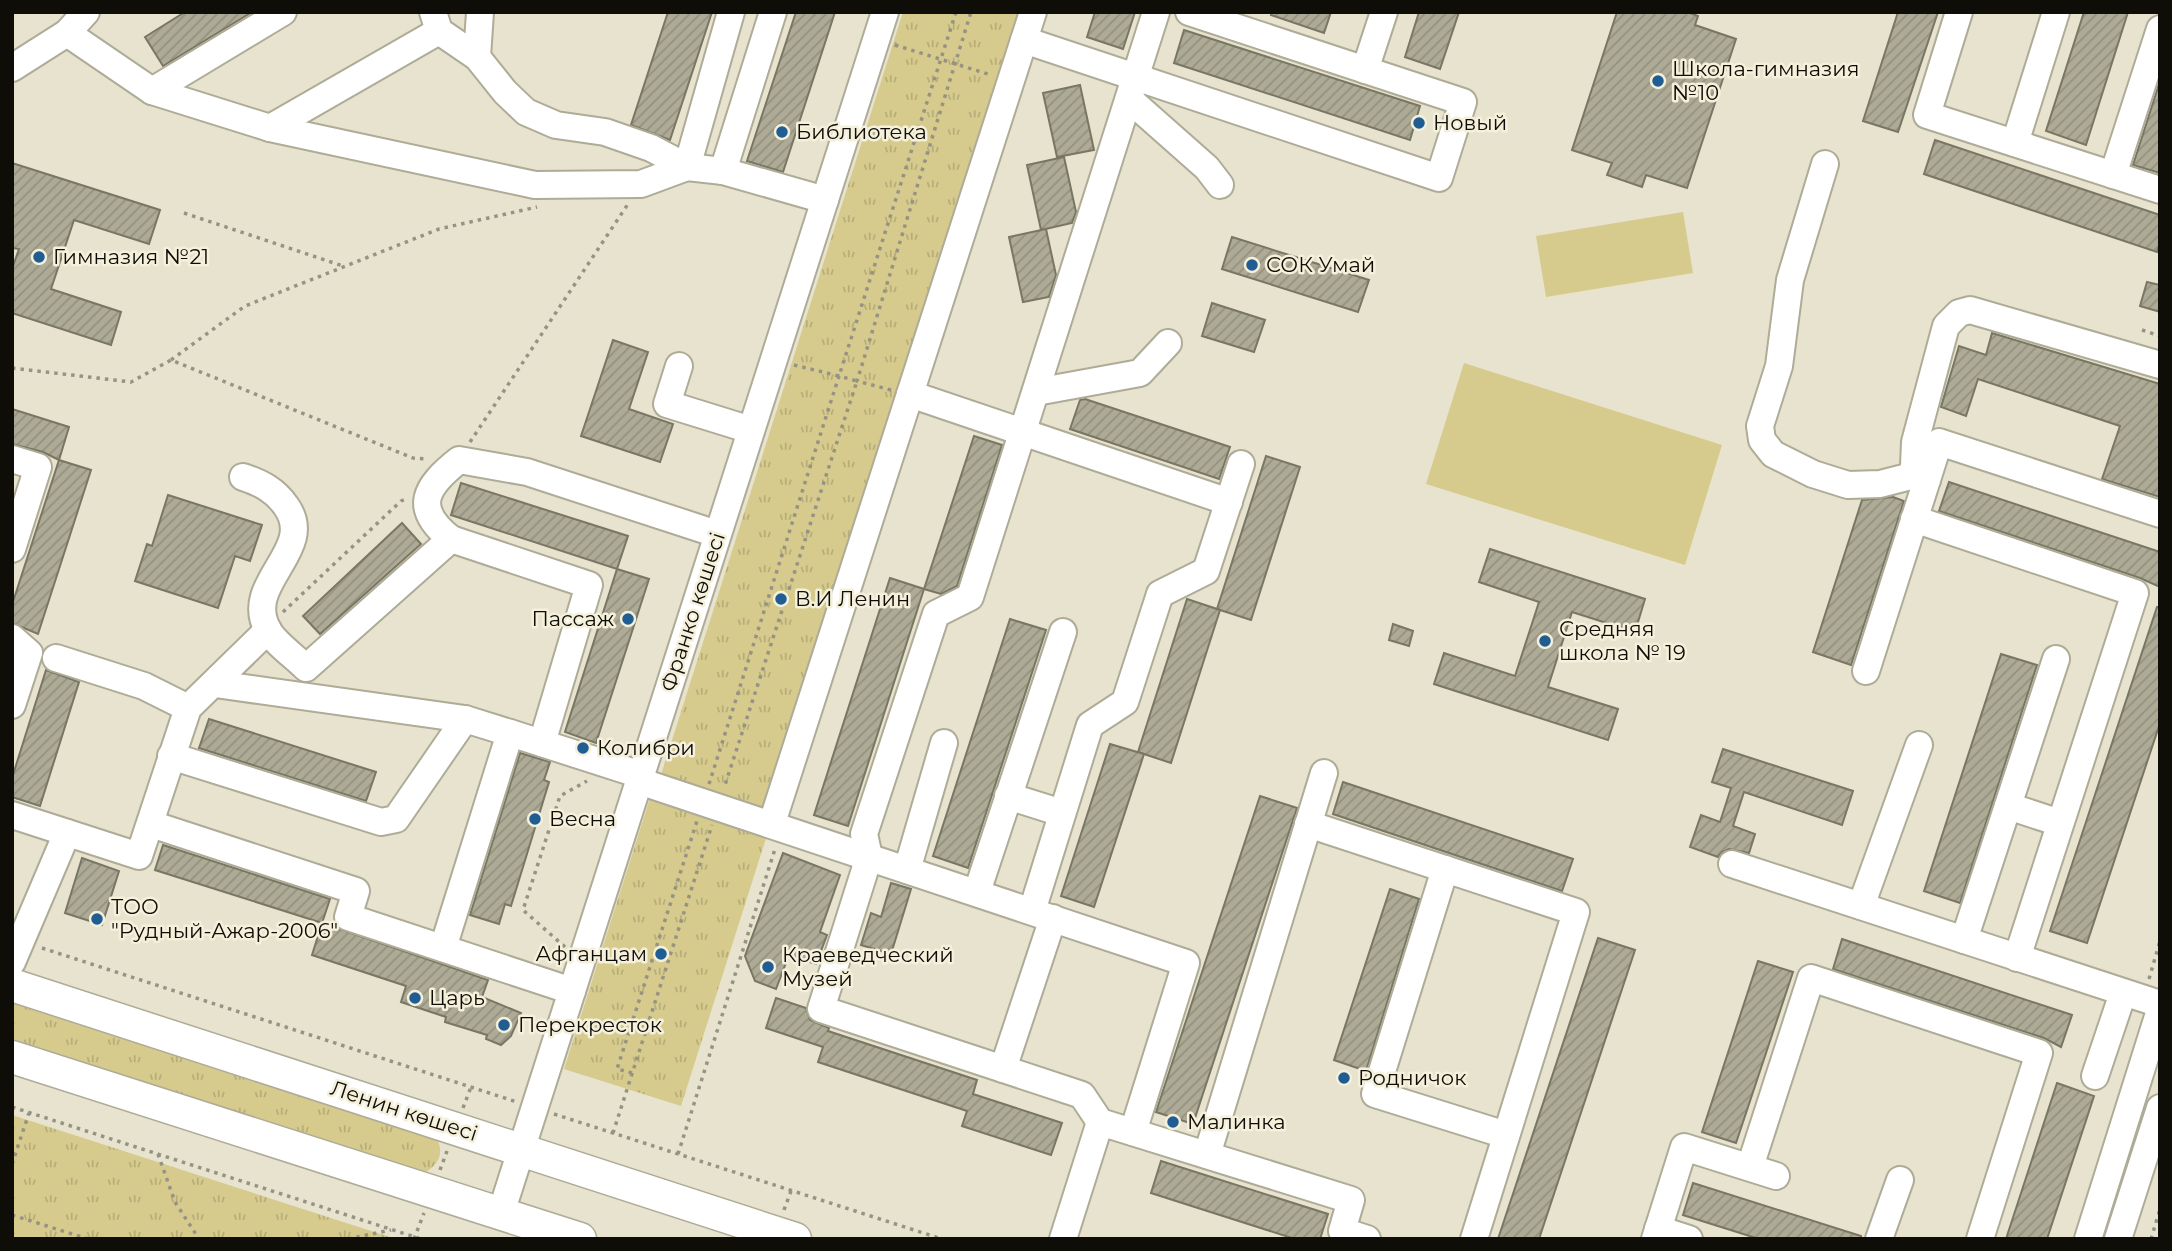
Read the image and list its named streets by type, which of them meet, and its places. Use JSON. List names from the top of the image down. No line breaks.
{"streets":{"main road":["Ленин көшесі"],"street":["Франко көшесі"]},"crossings":[["Франко көшесі","Ленин көшесі"]],"places":["Школа-гимназия №10","Новый","Библиотека","Гимназия №21","СОК Умай","В.И Ленин","Пассаж","Средняя школа № 19","Колибри","Весна","ТОО \"Рудный-Ажар-2006\"","Афганцам","Краеведческий Музей","Царь","Перекресток","Родничок","Малинка"]}
